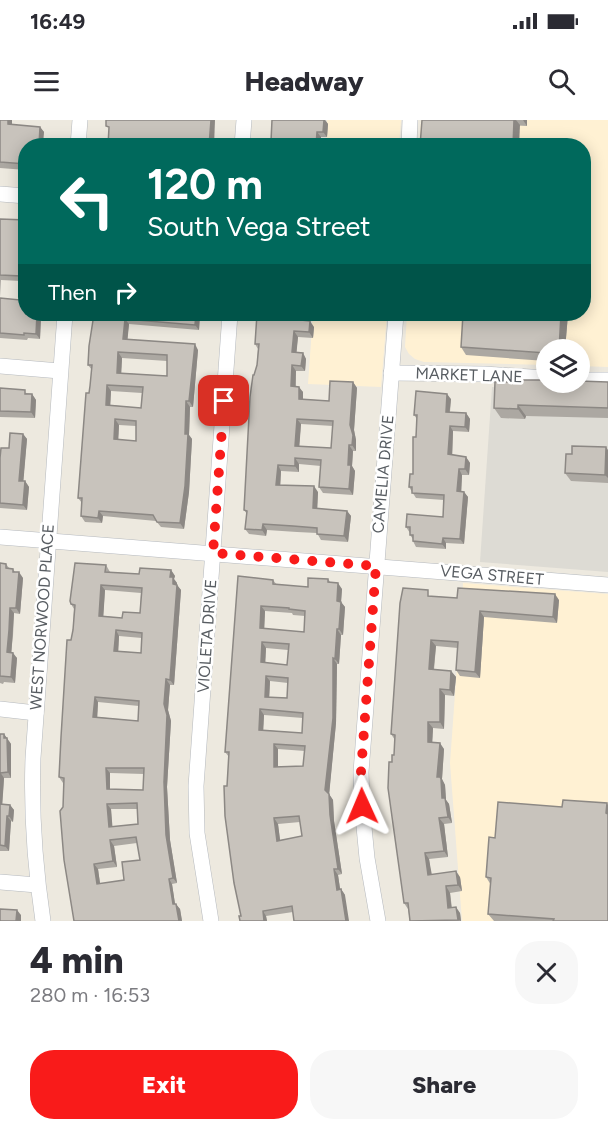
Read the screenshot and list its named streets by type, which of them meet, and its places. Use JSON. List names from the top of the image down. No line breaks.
{"streets":{"street":["MARKET LANE","CAMELIA DRIVE","VEGA STREET","WEST NORWOOD PLACE","VIOLETA DRIVE"]},"crossings":[["MARKET LANE","CAMELIA DRIVE"],["CAMELIA DRIVE","VEGA STREET"],["VEGA STREET","WEST NORWOOD PLACE"],["VEGA STREET","VIOLETA DRIVE"]],"page":{"status":"16:49","header":"Headway","turn":["120 m","South Vega Street"],"then":"Then","heading":["4 min","280 m · 16:53"],"buttons":["Exit","Share"]}}
